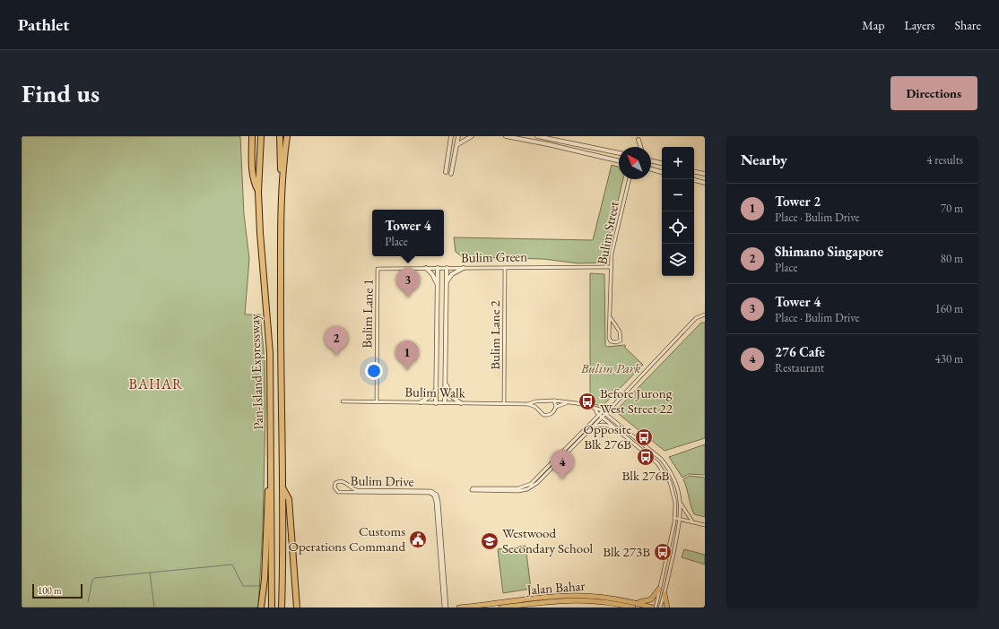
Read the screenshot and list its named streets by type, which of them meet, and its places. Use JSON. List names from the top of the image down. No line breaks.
{"streets":{"highway":["Pan-Island Expressway"],"main road":["Jalan Bahar"],"street":["Bulim Street","Bulim Green","Bulim Lane 1","Bulim Lane 2","Bulim Walk","Bulim Drive"]},"crossings":[["Bulim Street","Bulim Green"],["Bulim Green","Bulim Lane 1"],["Bulim Green","Bulim Lane 2"],["Bulim Lane 1","Bulim Walk"],["Bulim Lane 2","Bulim Walk"]],"districts":["BAHAR"],"parks":["Bulim Park"],"places":{"bus stop":["Before Jurong West Street 22","Opposite Blk 276B","Blk 276B","Blk 273B"],"public building":["Customs Operations Command"],"school or university":["Westwood Secondary School"]},"scale_bar":"100 m","north":"top left","page":{"header":"Pathlet","nav":["Map","Layers","Share"],"buttons":"Directions","title":"Find us","heading":["Nearby","4 results"],"map_buttons":["+","−"],"list":[{"mark":"1","name":"Tower 2","note":"Place · Bulim Drive","value":"70 m"},{"mark":"2","name":"Shimano Singapore","note":"Place","value":"80 m"},{"mark":"3","name":"Tower 4","note":"Place · Bulim Drive","value":"160 m"},{"mark":"4","name":"276 Cafe","note":"Restaurant","value":"430 m"}],"popup":["Tower 4","Place"],"pins":["3","2","1","4"],"scale":"100 m"}}
